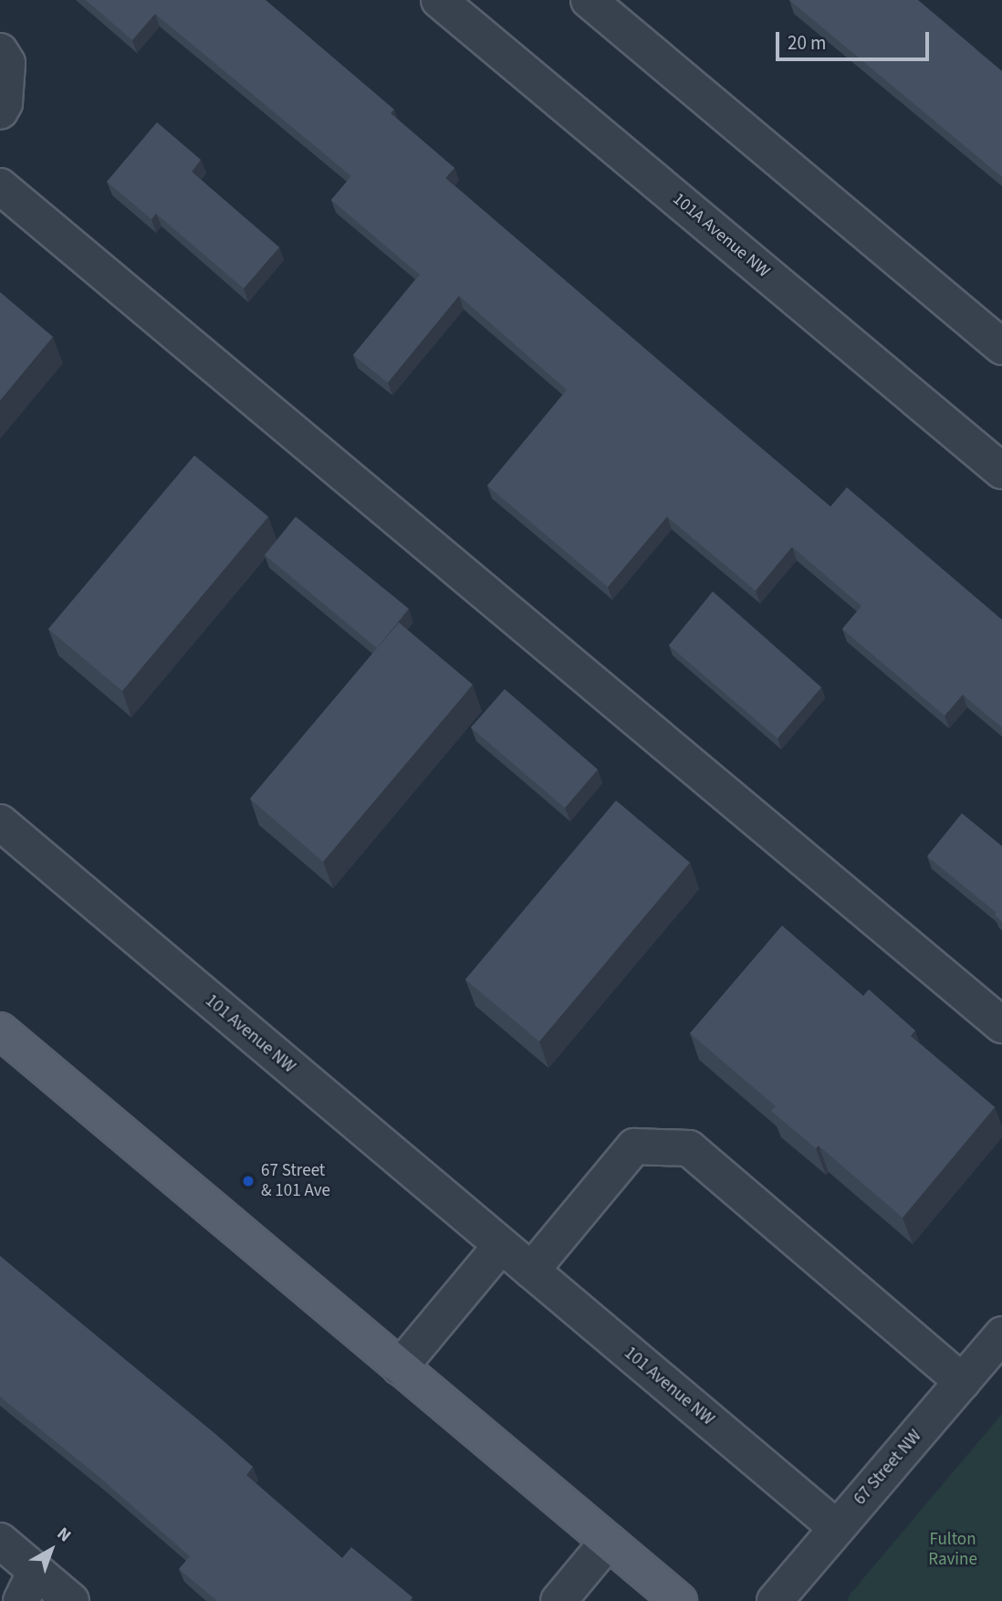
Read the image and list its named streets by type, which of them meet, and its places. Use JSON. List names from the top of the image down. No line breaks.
{"streets":{"street":["101A Avenue NW","101 Avenue NW","67 Street NW"]},"crossings":[["101 Avenue NW","67 Street NW"]],"parks":["Fulton Ravine"],"places":["67 Street & 101 Ave"],"scale_bar":"20 m","north":"top right"}
